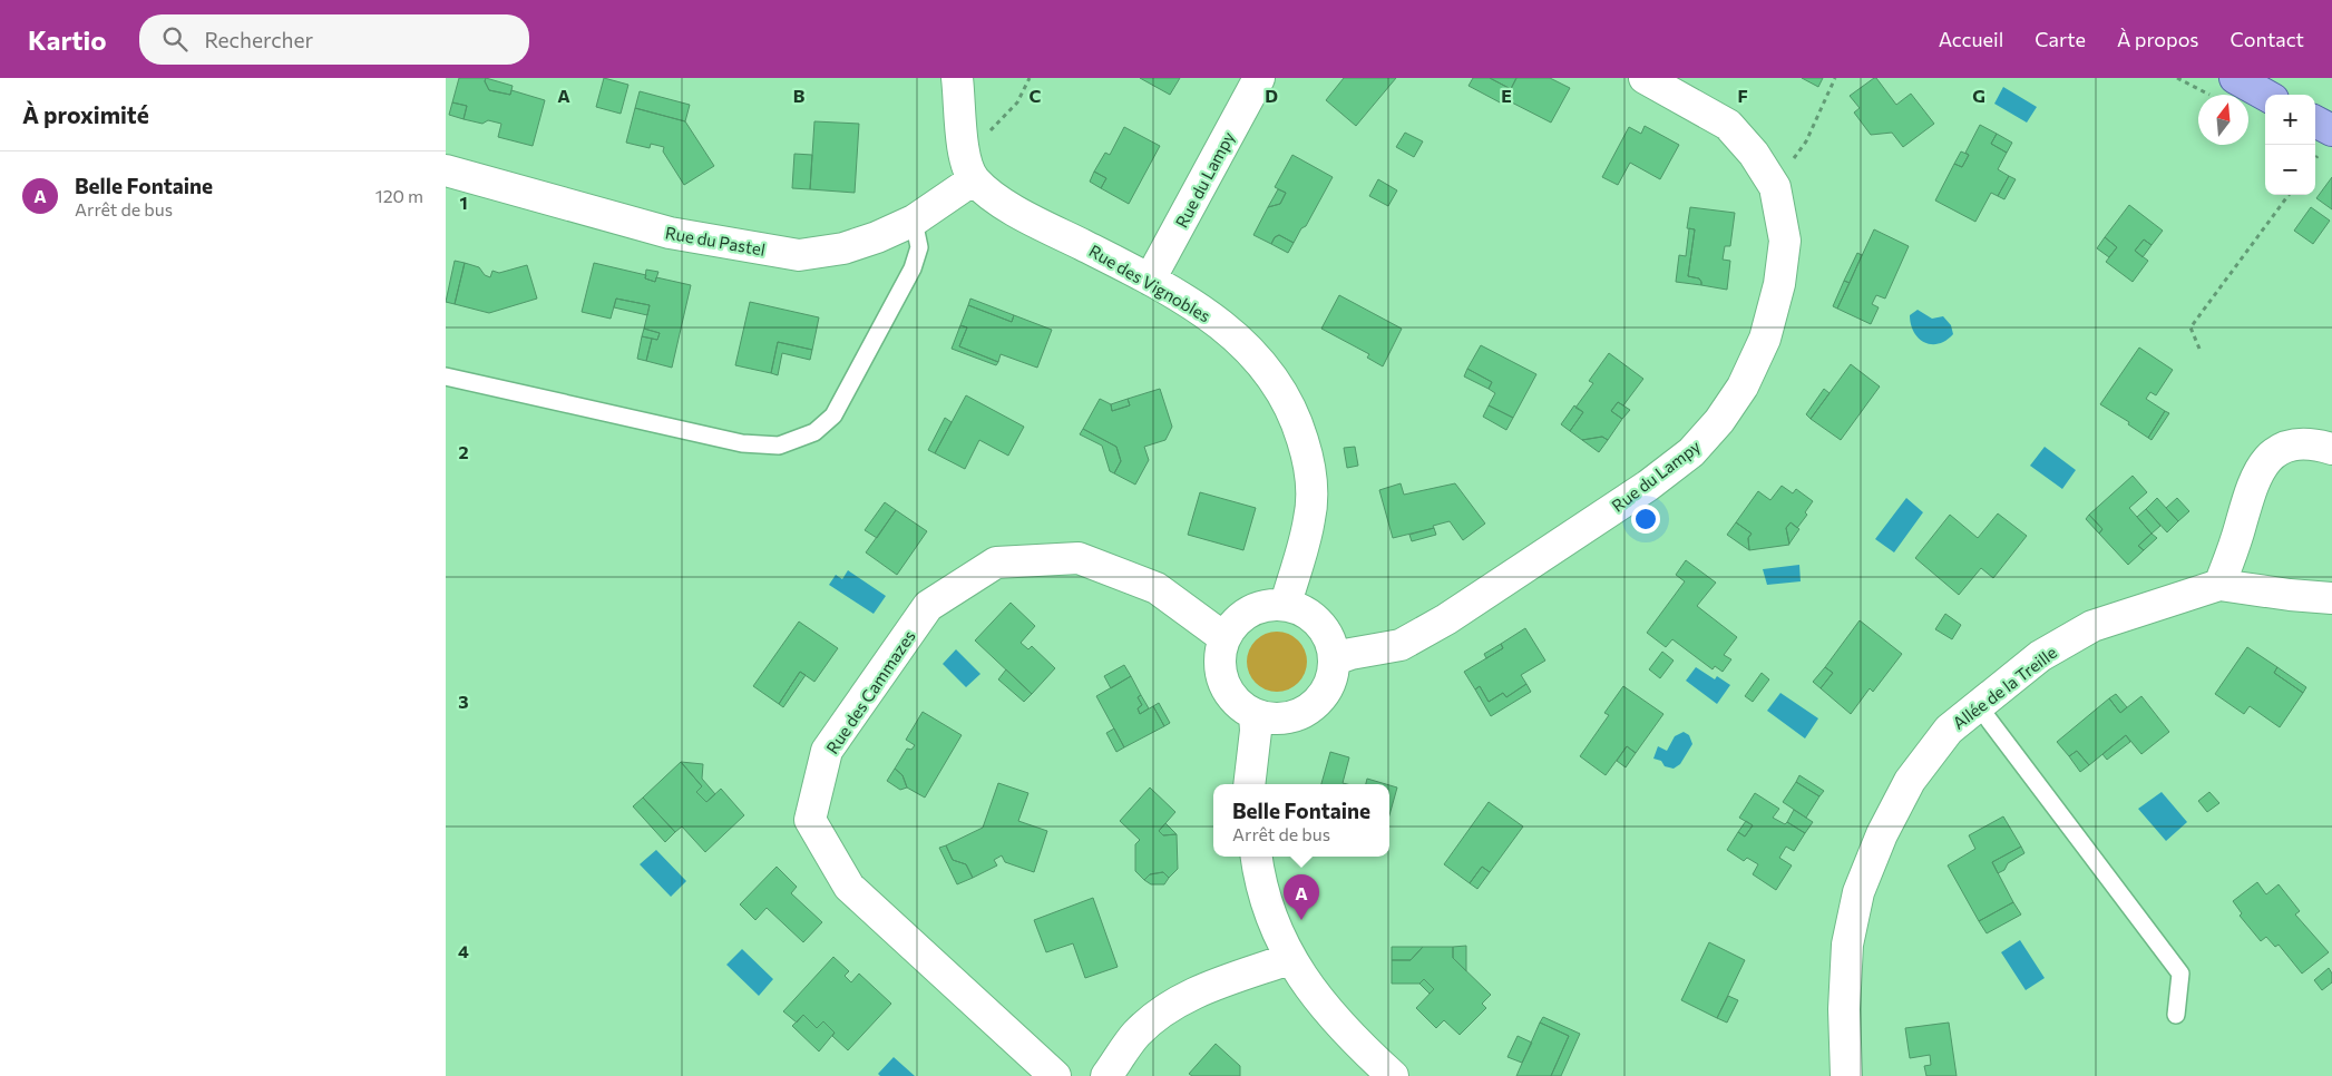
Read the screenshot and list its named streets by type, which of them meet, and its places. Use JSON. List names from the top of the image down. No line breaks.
{"streets":{"street":["Rue du Lampy","Rue du Pastel","Rue des Vignobles","Allée de la Treille","Rue des Cammazes"]},"crossings":[["Rue du Lampy","Rue des Vignobles"],["Rue du Lampy","Rue des Cammazes"],["Rue du Pastel","Rue des Vignobles"],["Rue des Vignobles","Rue des Cammazes"]],"north":"top","page":{"header":"Kartio","search":"Rechercher","nav":["Accueil","Carte","À propos","Contact"],"heading":"À proximité","map_buttons":["+","−"],"list":[{"mark":"A","name":"Belle Fontaine","note":"Arrêt de bus","value":"120 m"}],"popup":["Belle Fontaine","Arrêt de bus"],"pins":"A"},"grid":{"columns":["A","B","C","D","E","F","G"],"rows":["1","2","3","4"]}}
